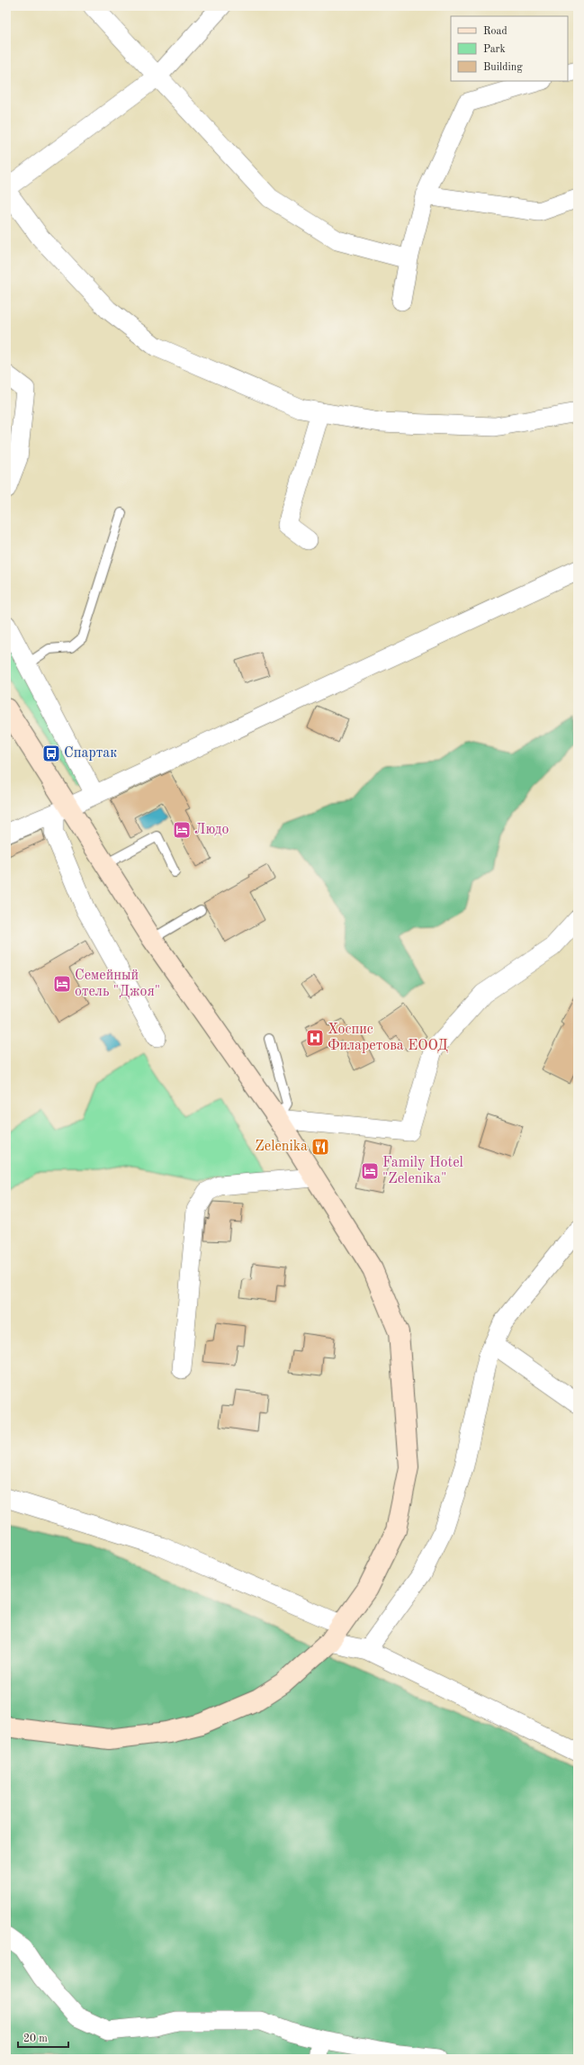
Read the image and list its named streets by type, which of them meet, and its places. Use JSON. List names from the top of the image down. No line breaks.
{"places":{"bus stop":["Спартак"],"hotel":["Людо","Семейный отель \"Джоя\"","Family Hotel \"Zelenika\""],"hospital":["Хоспис Филаретова ЕООД"],"restaurant":["Zelenika"]},"legend":["Road","Park","Building"],"scale_bar":"20 m"}
